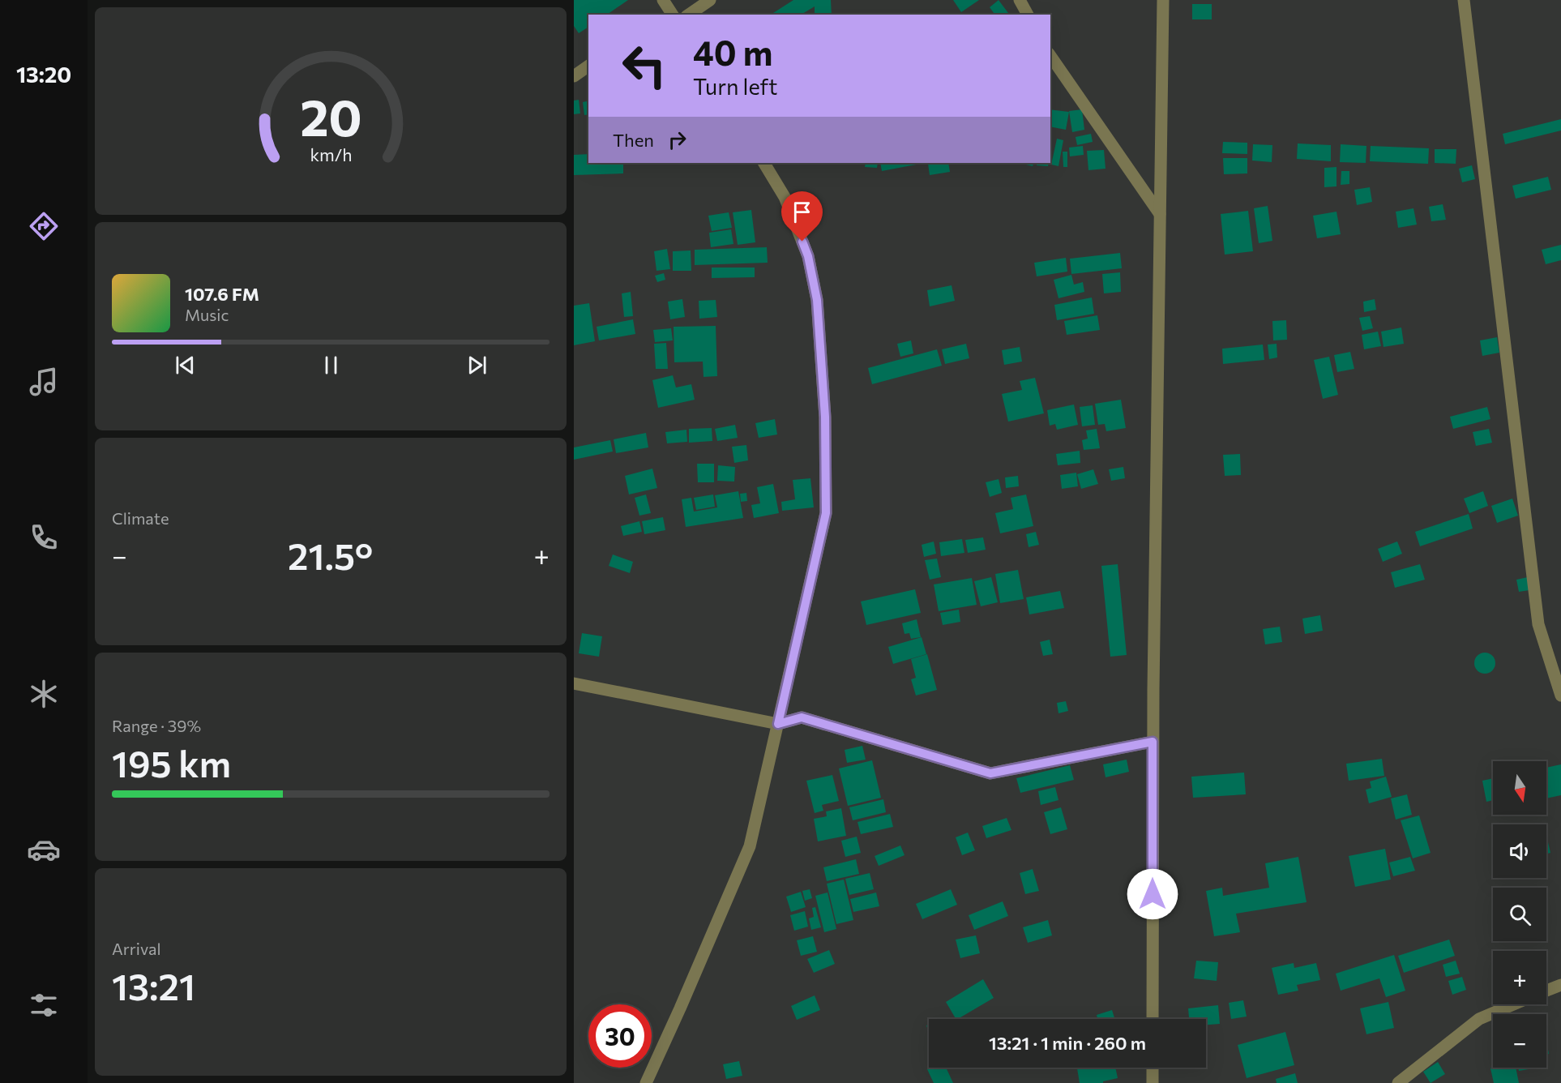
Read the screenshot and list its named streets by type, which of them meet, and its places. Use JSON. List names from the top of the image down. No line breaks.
{"north":"bottom","page":{"tabs":"13:20","turn":["40 m","Turn left"],"then":"Then","song":["107.6 FM","Music"],"tile":["Climate",["Range · 39%","195 km"],["Arrival","13:21"]],"heat":["−","21.5°","+"],"map_buttons":["+","−"],"limit":"30","trip":"13:21 · 1 min · 260 m","gauge":["20","km/h"]}}
